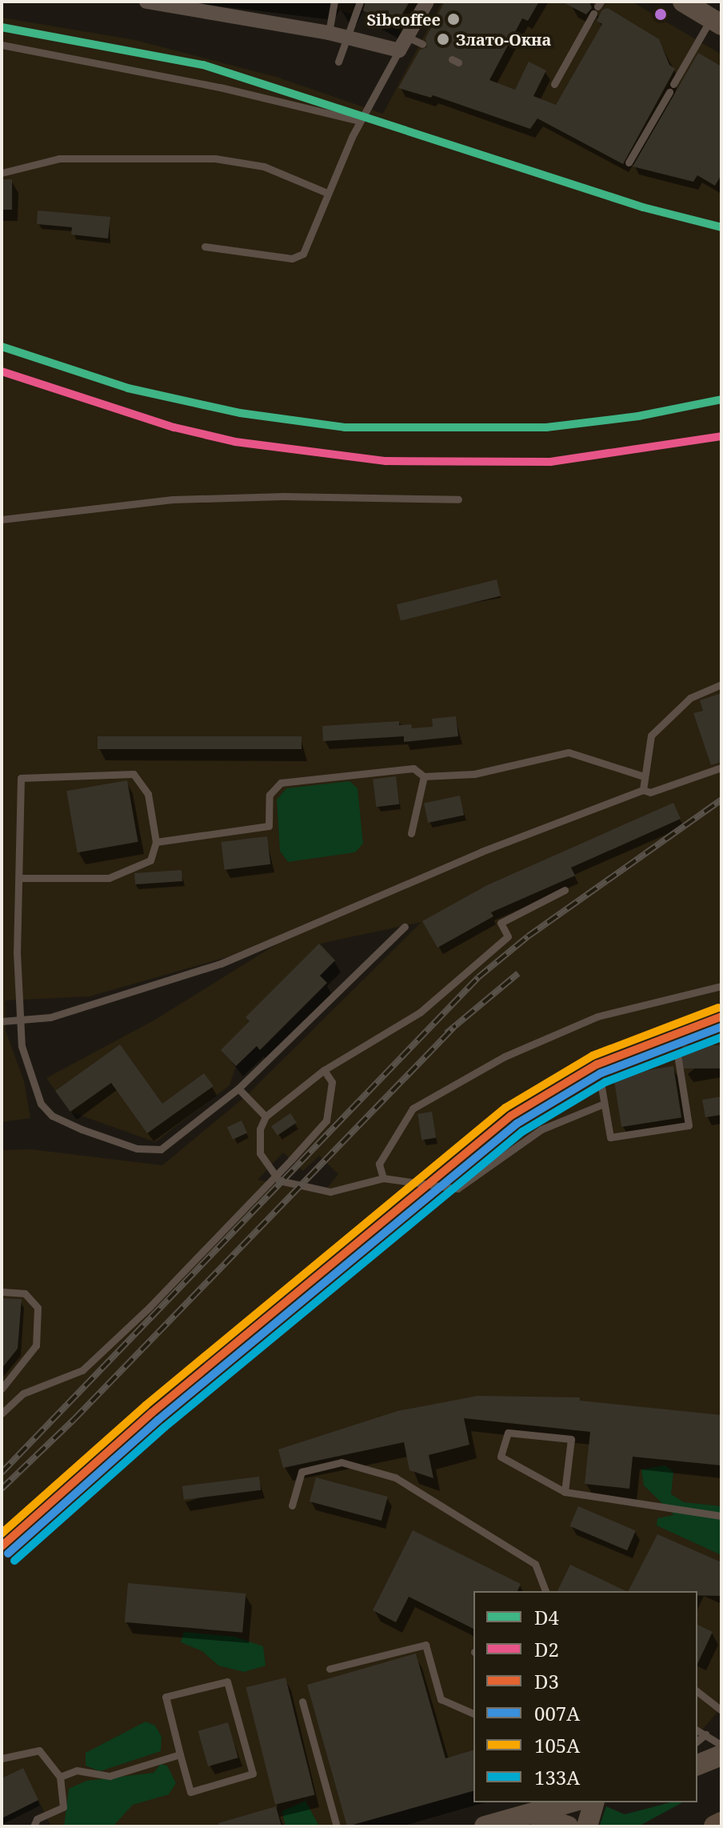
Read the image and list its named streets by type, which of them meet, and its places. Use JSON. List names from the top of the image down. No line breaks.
{"places":["Sibcoffee","Злато-Окна"],"lines":["transit line D4","transit line D2","transit line 105А","transit line D3","transit line 007А","transit line 133А"],"legend":["D4","D2","D3","007А","105А","133А"]}
